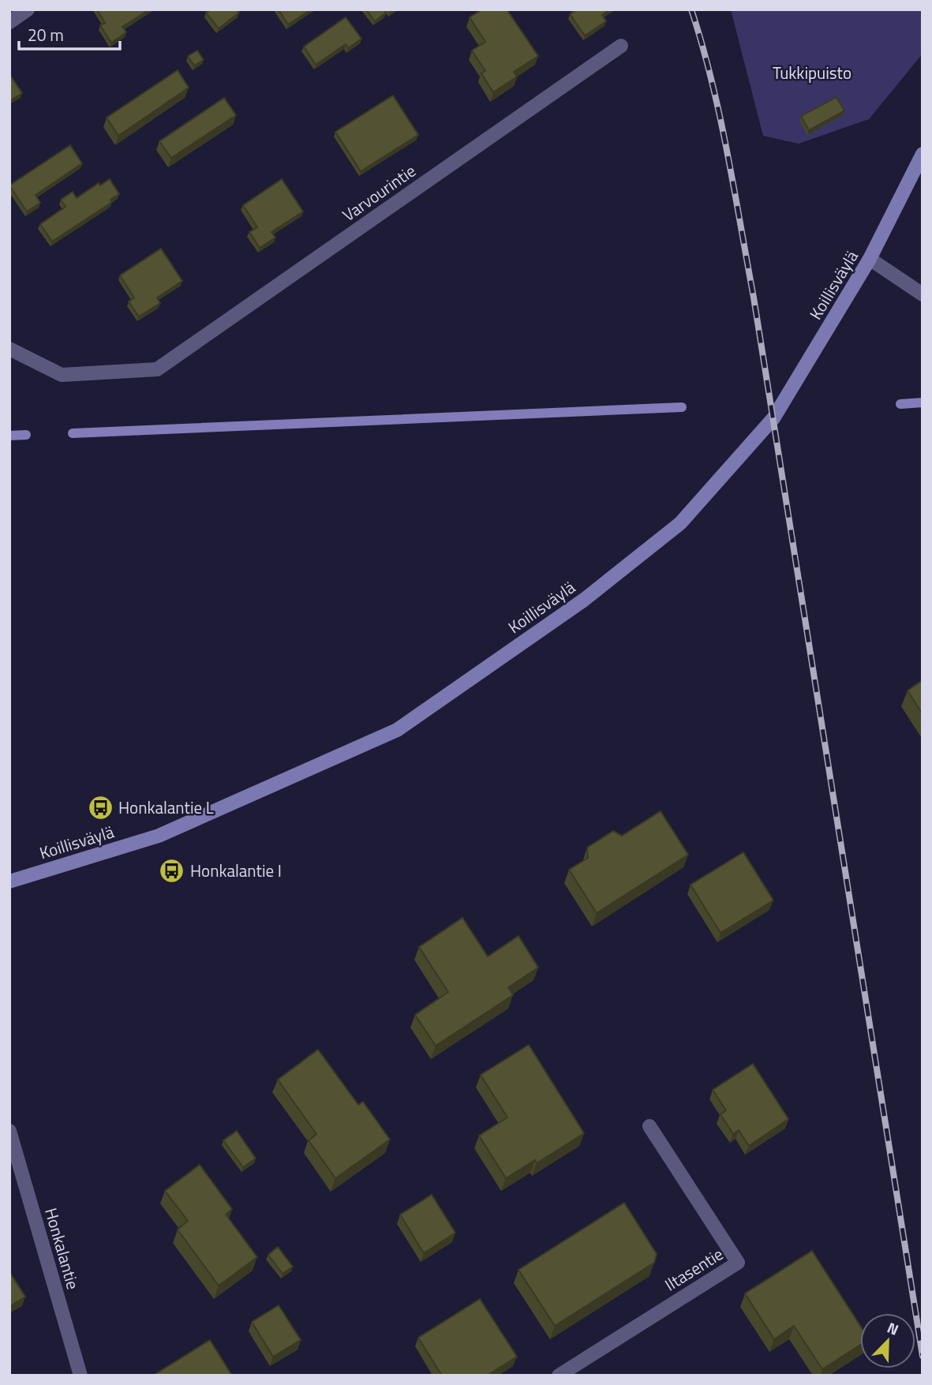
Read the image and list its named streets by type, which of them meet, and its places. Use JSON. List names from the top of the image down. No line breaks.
{"streets":{"main road":["Koillisväylä"],"street":["Varvourintie","Honkalantie","Iltasentie"]},"parks":["Tukkipuisto"],"places":{"bus stop":["Honkalantie L","Honkalantie I"]},"scale_bar":"20 m","north":"top right"}
